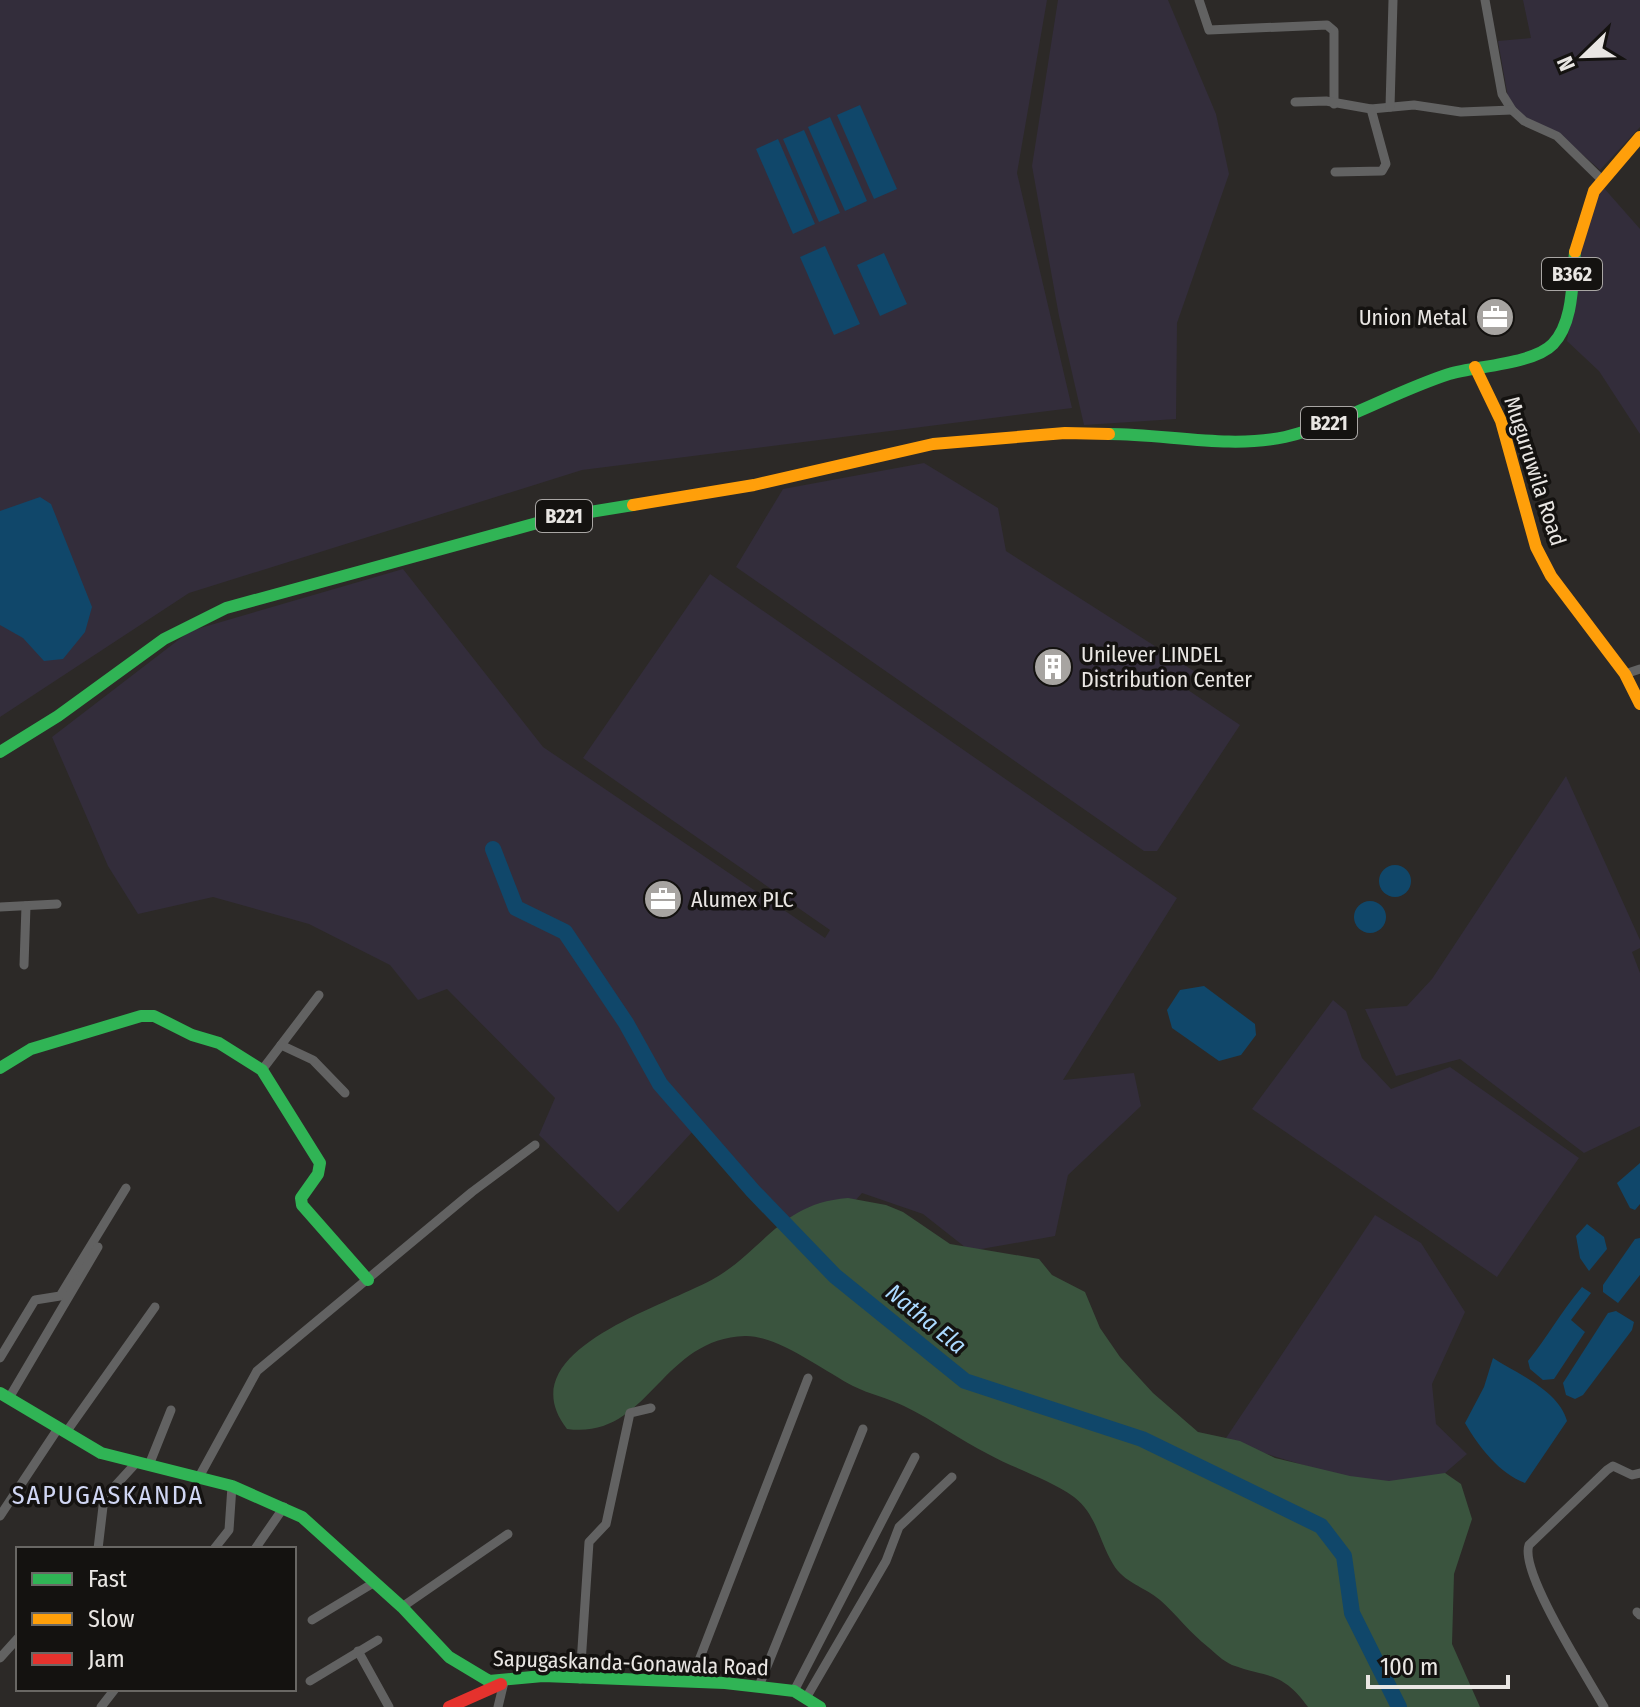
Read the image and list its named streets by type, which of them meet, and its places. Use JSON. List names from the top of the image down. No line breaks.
{"streets":{"street":["B362","B221","Muguruwila Road","Sapugaskanda-Gonawala Road"]},"crossings":[["B362","B221"],["B362","Muguruwila Road"],["B221","Muguruwila Road"]],"districts":["SAPUGASKANDA"],"water":["Natha Ela"],"places":{"office":["Union Metal","Alumex PLC"],"building":["Unilever LINDEL Distribution Center"]},"legend":["Fast","Slow","Jam"],"scale_bar":"100 m","north":"bottom left"}
